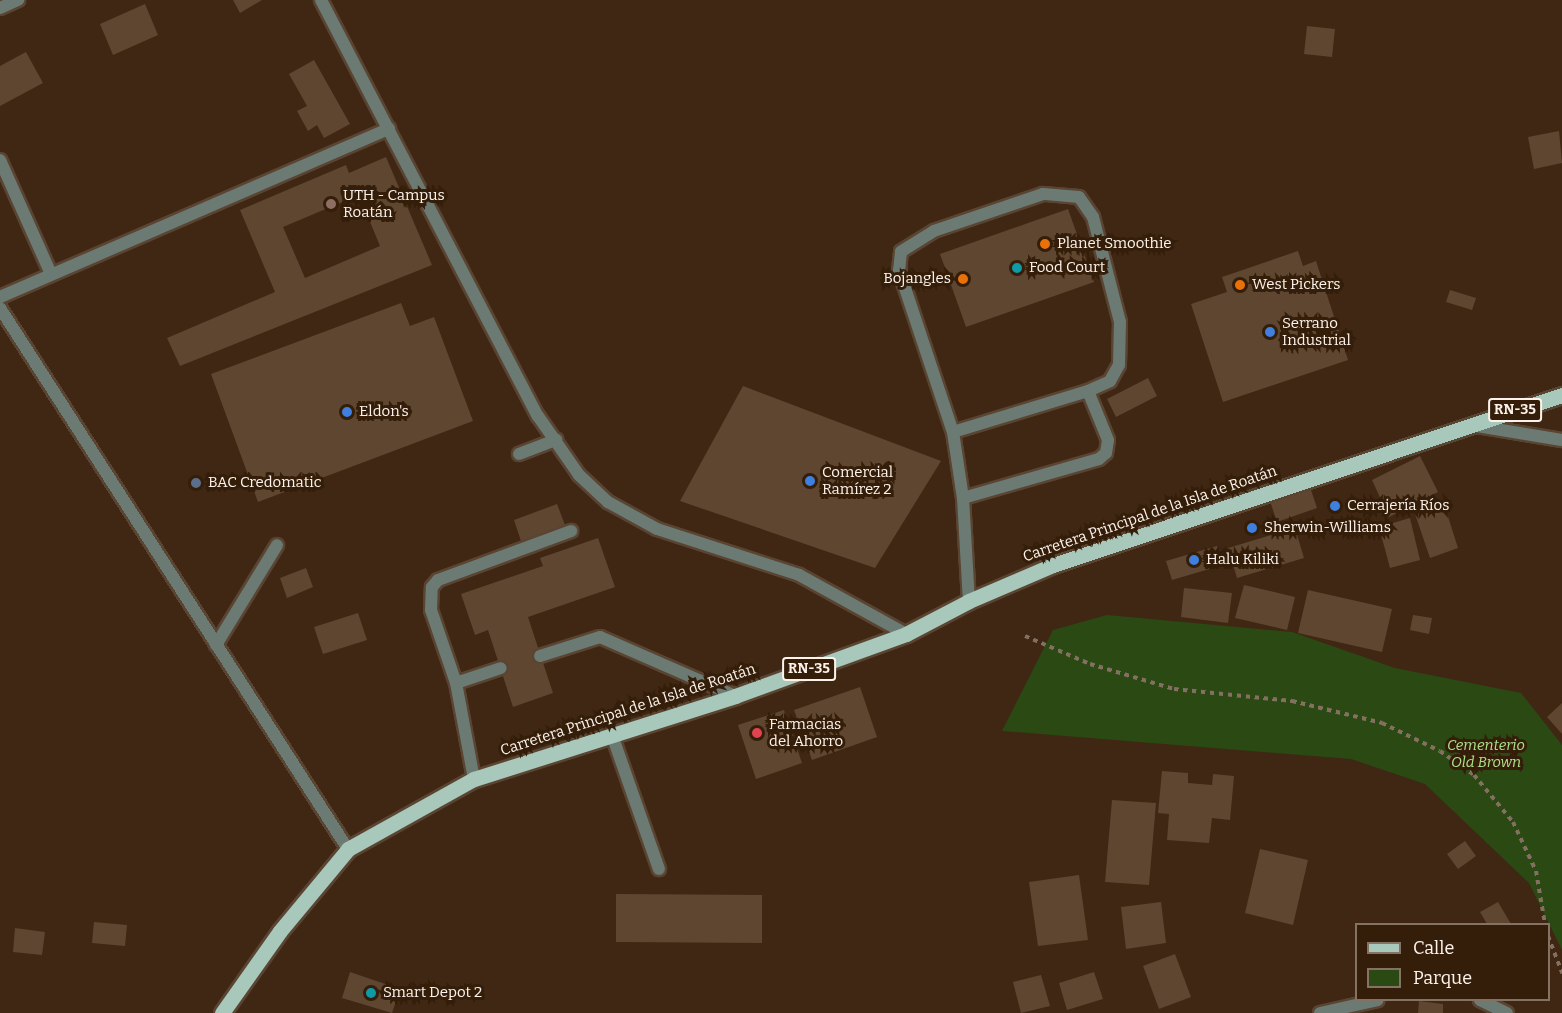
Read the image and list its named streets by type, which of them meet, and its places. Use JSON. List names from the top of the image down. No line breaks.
{"streets":{"main road":["RN-35","Carretera Principal de la Isla de Roatán"]},"parks":["Cementerio Old Brown"],"places":["UTH - Campus Roatán","Planet Smoothie","Food Court","Bojangles","West Pickers","Serrano Industrial","Eldon's","Comercial Ramírez 2","BAC Credomatic","Cerrajería Ríos","Sherwin-Williams","Halu Kiliki","Farmacias del Ahorro","Smart Depot 2"],"legend":["Calle","Parque"]}
